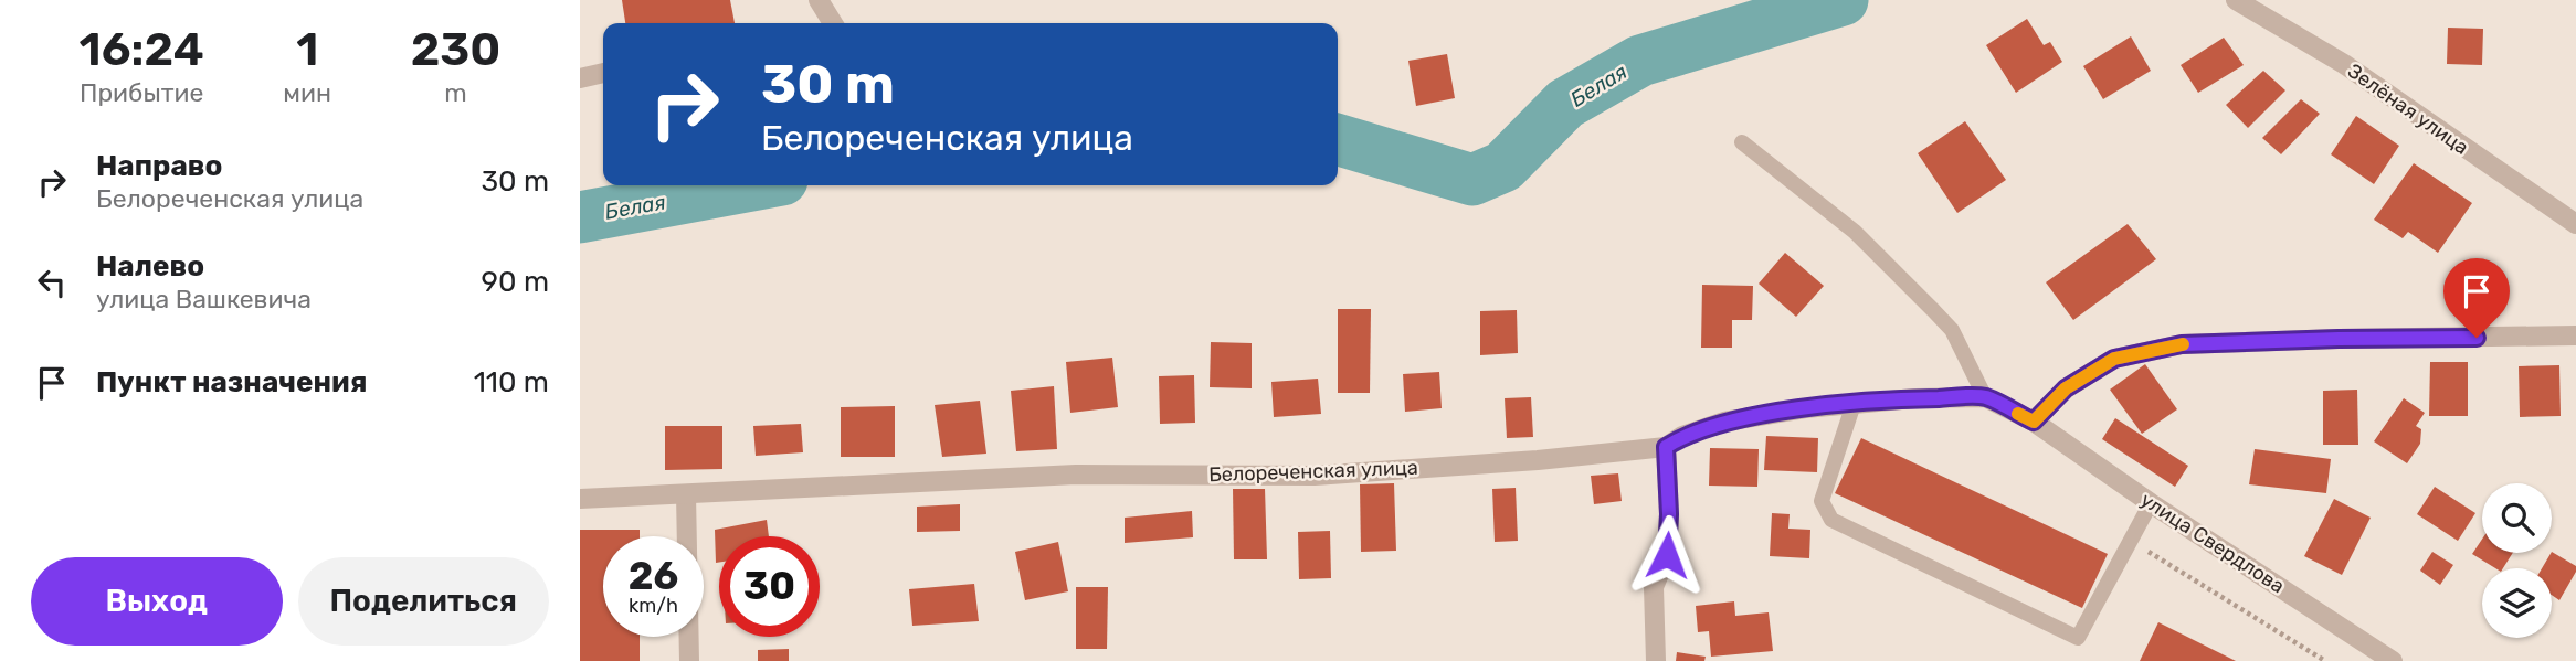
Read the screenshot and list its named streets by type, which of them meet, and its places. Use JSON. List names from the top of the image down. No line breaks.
{"streets":{"street":["Зелёная улица","Белореченская улица","улица Свердлова"]},"crossings":[["Белореченская улица","улица Свердлова"]],"water":["Белая"],"page":{"eta":["16:24","Прибытие","1","мин","230","m"],"turn":["30 m","Белореченская улица"],"list":[{"name":"Направо","note":"Белореченская улица","value":"30 m"},{"name":"Налево","note":"улица Вашкевича","value":"90 m"},{"name":"Пункт назначения","value":"110 m"}],"speed":"26 km/h","limit":"30","buttons":["Выход","Поделиться"]}}
